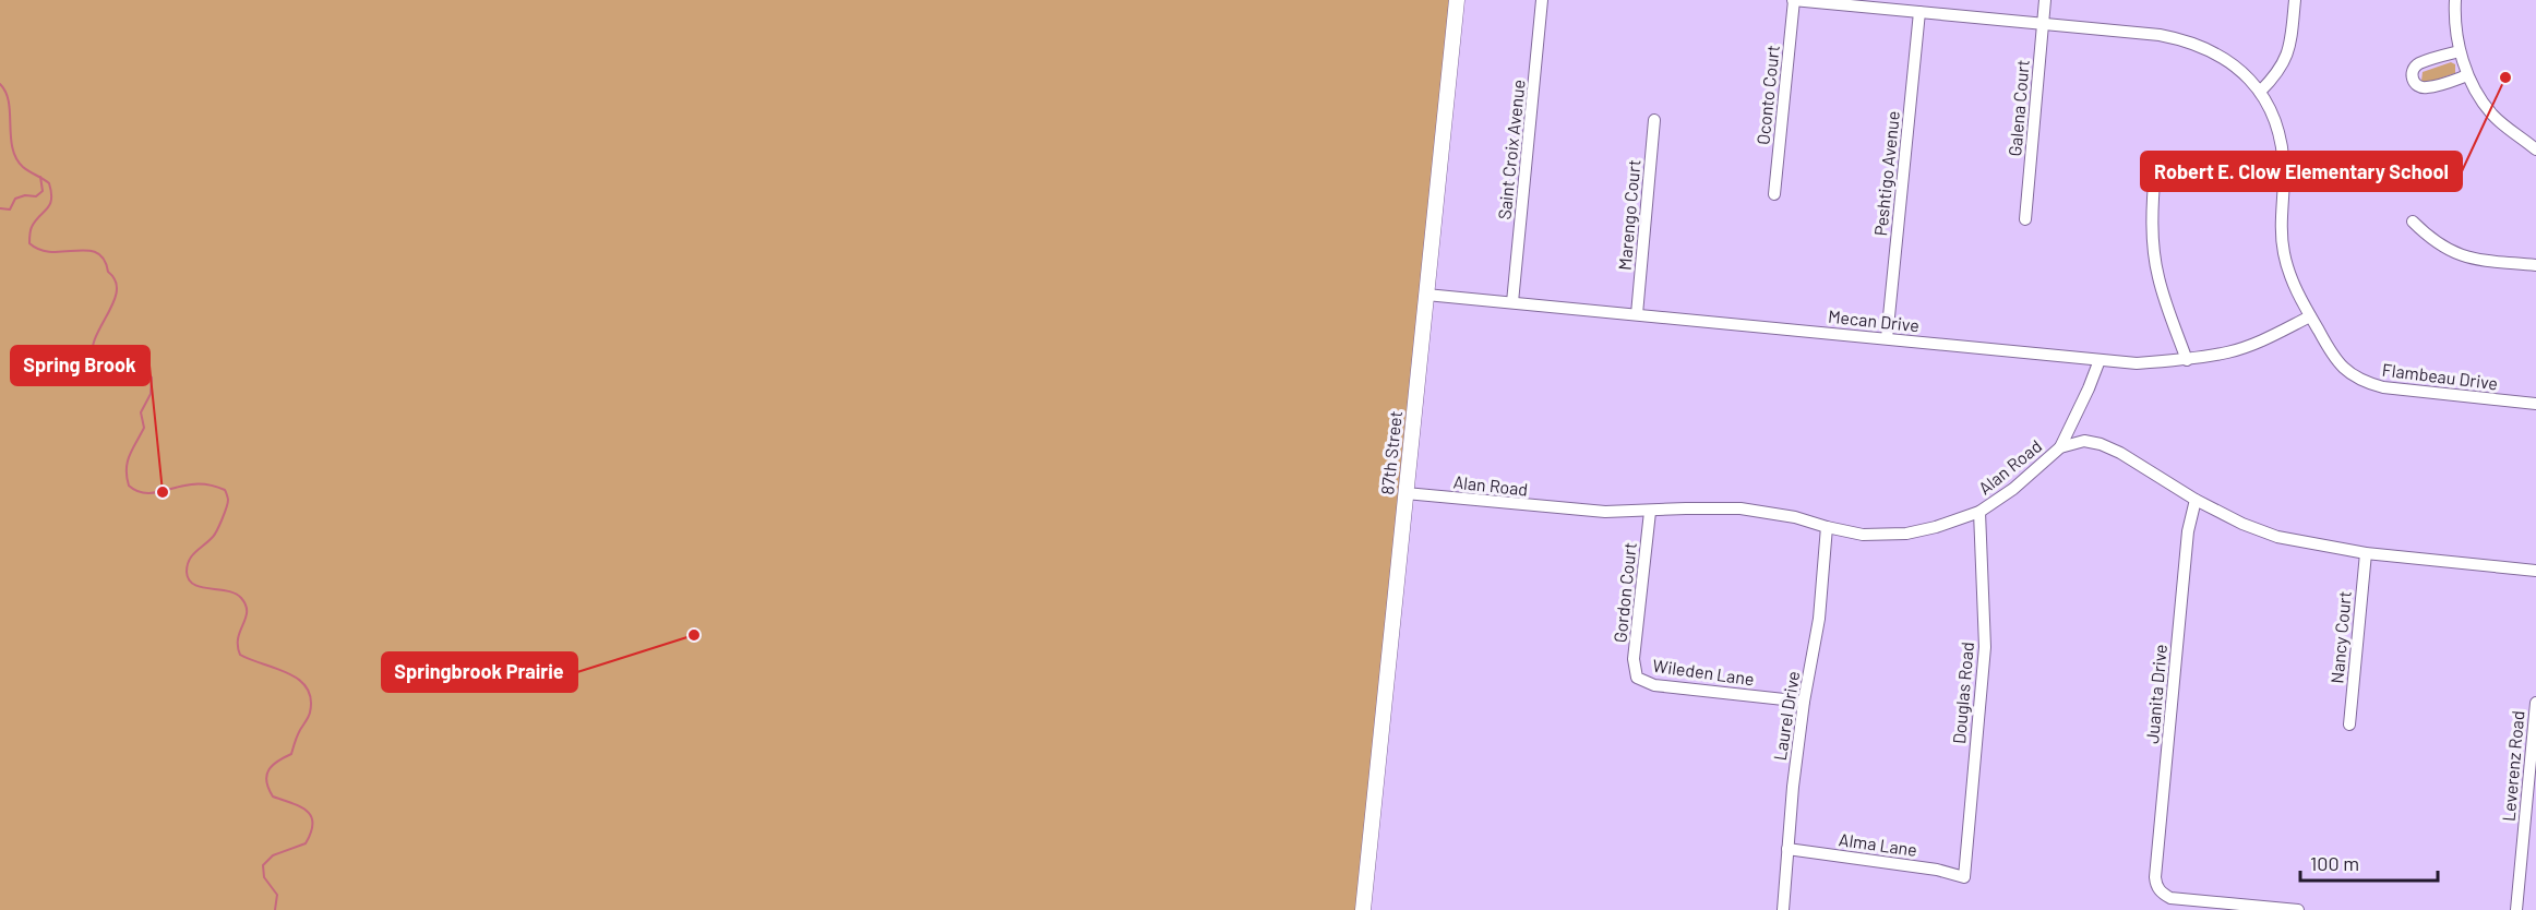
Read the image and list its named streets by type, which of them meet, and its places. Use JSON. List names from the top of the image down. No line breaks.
{"streets":{"street":["Oconto Court","Galena Court","Saint Croix Avenue","Peshtigo Avenue","Marengo Court","Mecan Drive","Flambeau Drive","87th Street","Alan Road","Gordon Court","Nancy Court","Wileden Lane","Douglas Road","Juanita Drive","Laurel Drive","Leverenz Road","Alma Lane"]},"crossings":[["Oconto Court","Flambeau Drive"],["Galena Court","Flambeau Drive"],["Saint Croix Avenue","Mecan Drive"],["Peshtigo Avenue","Mecan Drive"],["Peshtigo Avenue","Flambeau Drive"],["Marengo Court","Mecan Drive"],["Mecan Drive","Flambeau Drive"],["Mecan Drive","87th Street"],["87th Street","Alan Road"],["Alan Road","Gordon Court"],["Alan Road","Nancy Court"],["Alan Road","Douglas Road"],["Alan Road","Juanita Drive"],["Alan Road","Laurel Drive"],["Gordon Court","Wileden Lane"],["Wileden Lane","Laurel Drive"],["Douglas Road","Alma Lane"],["Laurel Drive","Alma Lane"]],"places":["Robert E. Clow Elementary School","Spring Brook","Springbrook Prairie"],"scale_bar":"100 m"}
